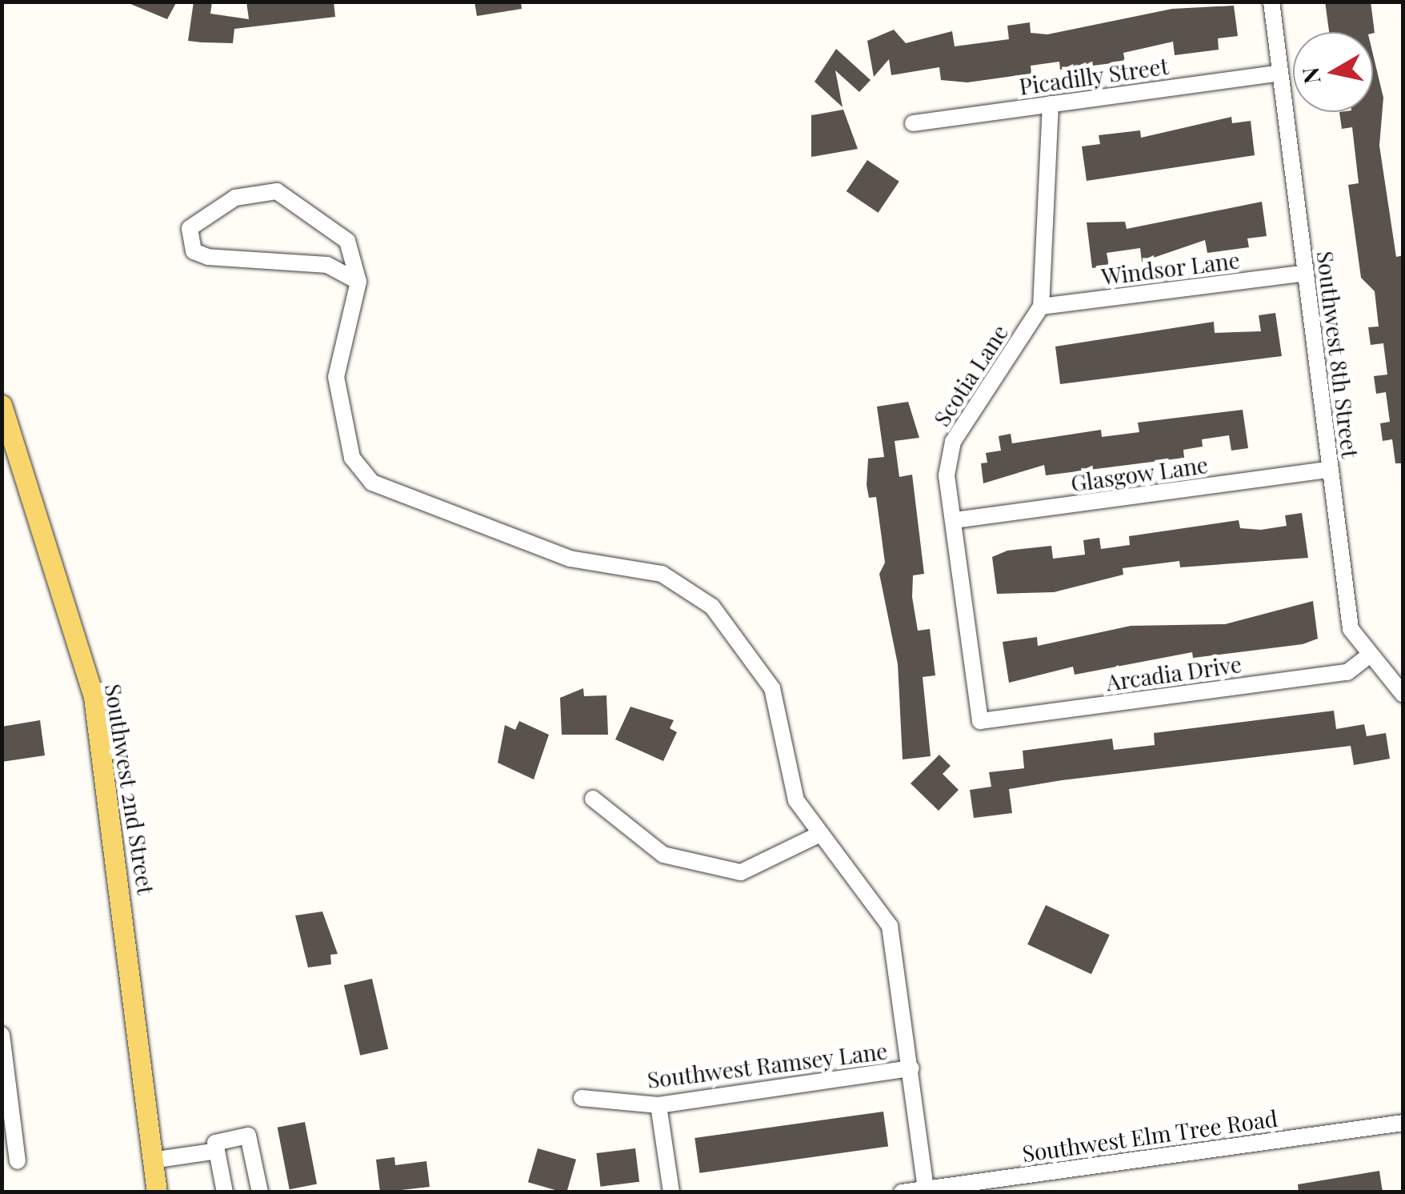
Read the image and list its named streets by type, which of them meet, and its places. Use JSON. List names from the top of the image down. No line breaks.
{"streets":{"main road":["Southwest 2nd Street"],"street":["Picadilly Street","Windsor Lane","Southwest 8th Street","Scotia Lane","Glasgow Lane","Arcadia Drive","Southwest Ramsey Lane","Southwest Elm Tree Road"]},"crossings":[["Picadilly Street","Southwest 8th Street"],["Windsor Lane","Southwest 8th Street"],["Windsor Lane","Scotia Lane"],["Southwest 8th Street","Glasgow Lane"],["Southwest 8th Street","Arcadia Drive"],["Scotia Lane","Glasgow Lane"],["Scotia Lane","Arcadia Drive"]],"north":"left"}
